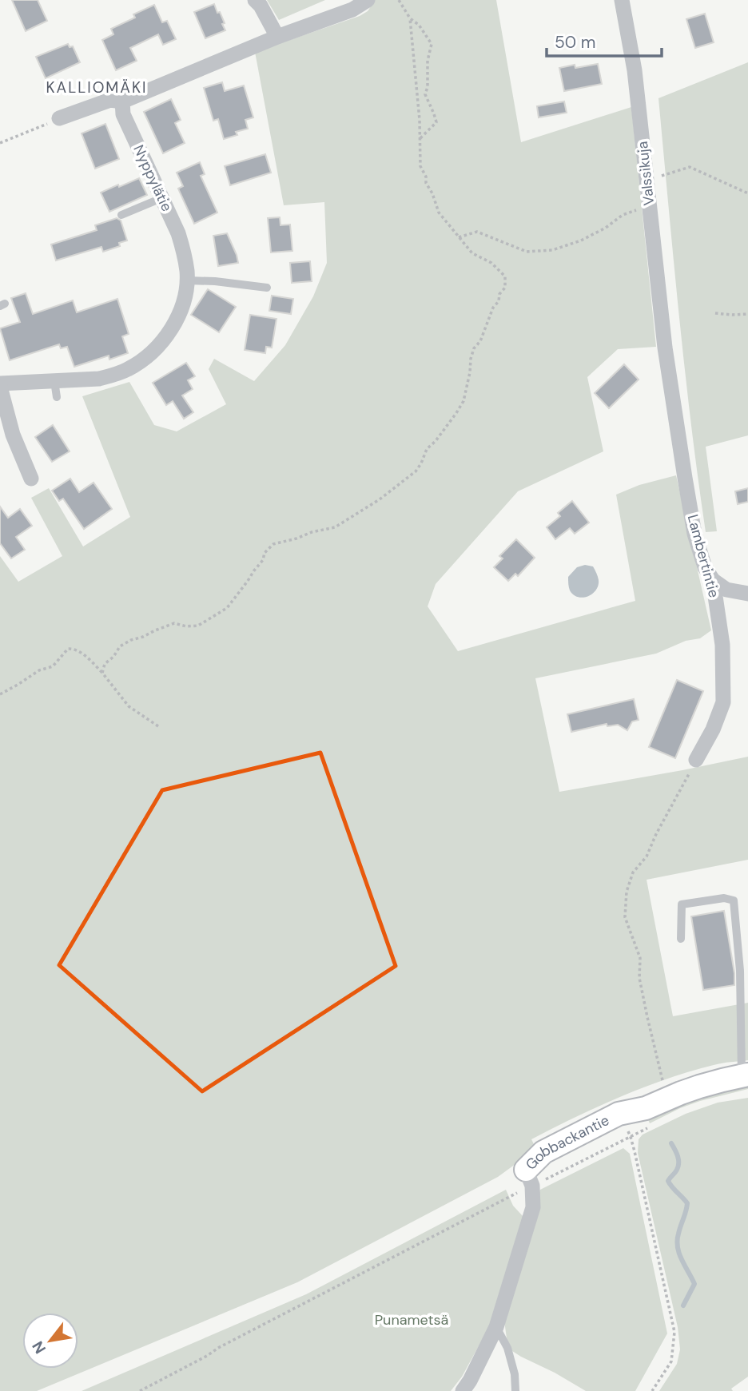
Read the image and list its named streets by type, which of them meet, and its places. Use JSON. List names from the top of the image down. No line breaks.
{"streets":{"street":["Valssikuja","Nyppylätie","Lambertintie","Gobbackantie"]},"crossings":[["Valssikuja","Lambertintie"]],"districts":["KALLIOMÄKI"],"parks":["Punametsä"],"scale_bar":"50 m","north":"bottom left"}
